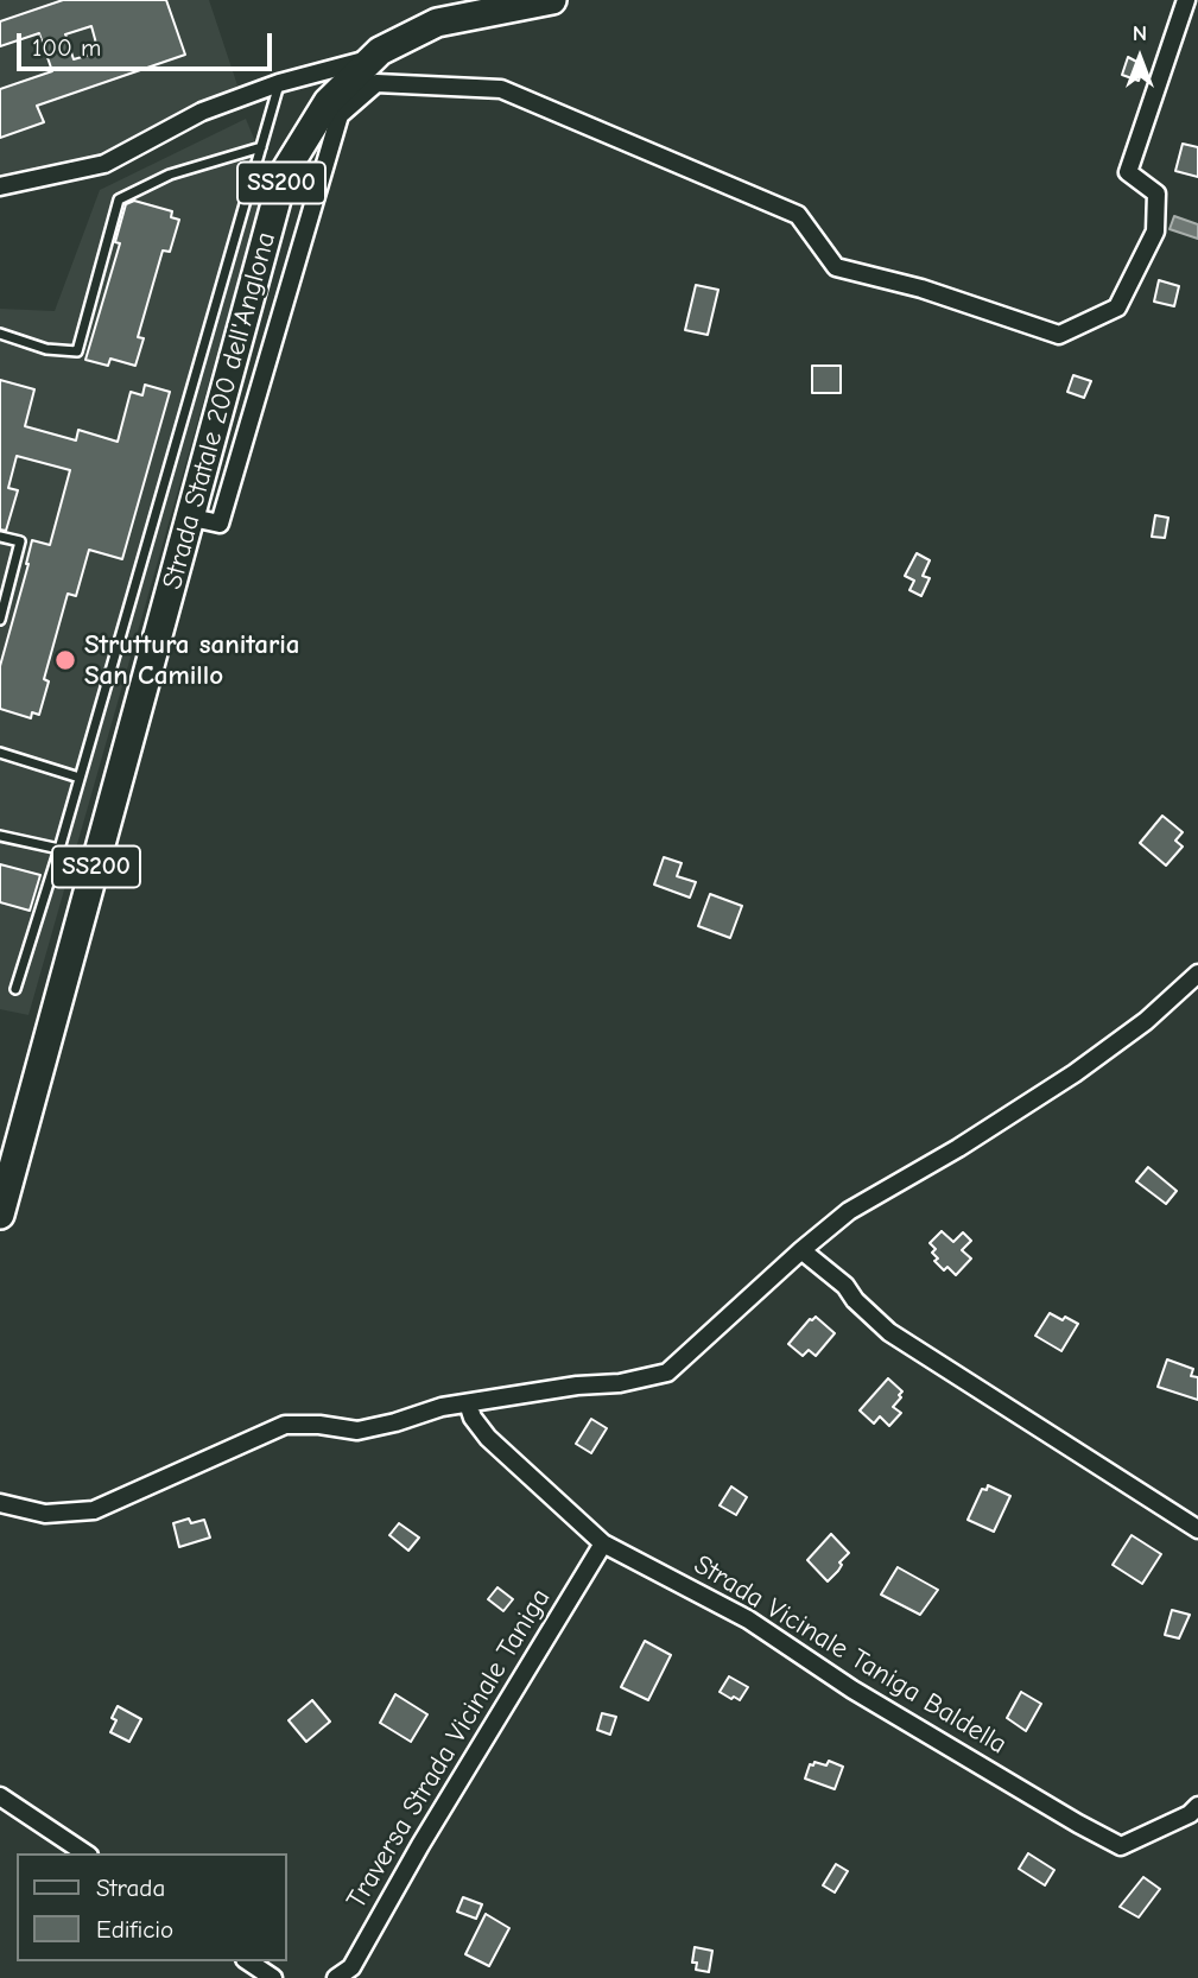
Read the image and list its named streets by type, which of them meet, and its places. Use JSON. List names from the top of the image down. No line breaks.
{"streets":{"main road":["SS200","Strada Statale 200 dell'Anglona"],"street":["Strada Vicinale Taniga Baldella","Traversa Strada Vicinale Taniga"]},"crossings":[["Strada Vicinale Taniga Baldella","Traversa Strada Vicinale Taniga"]],"places":["Struttura sanitaria San Camillo"],"legend":["Strada","Edificio"],"scale_bar":"100 m","north":"top"}
